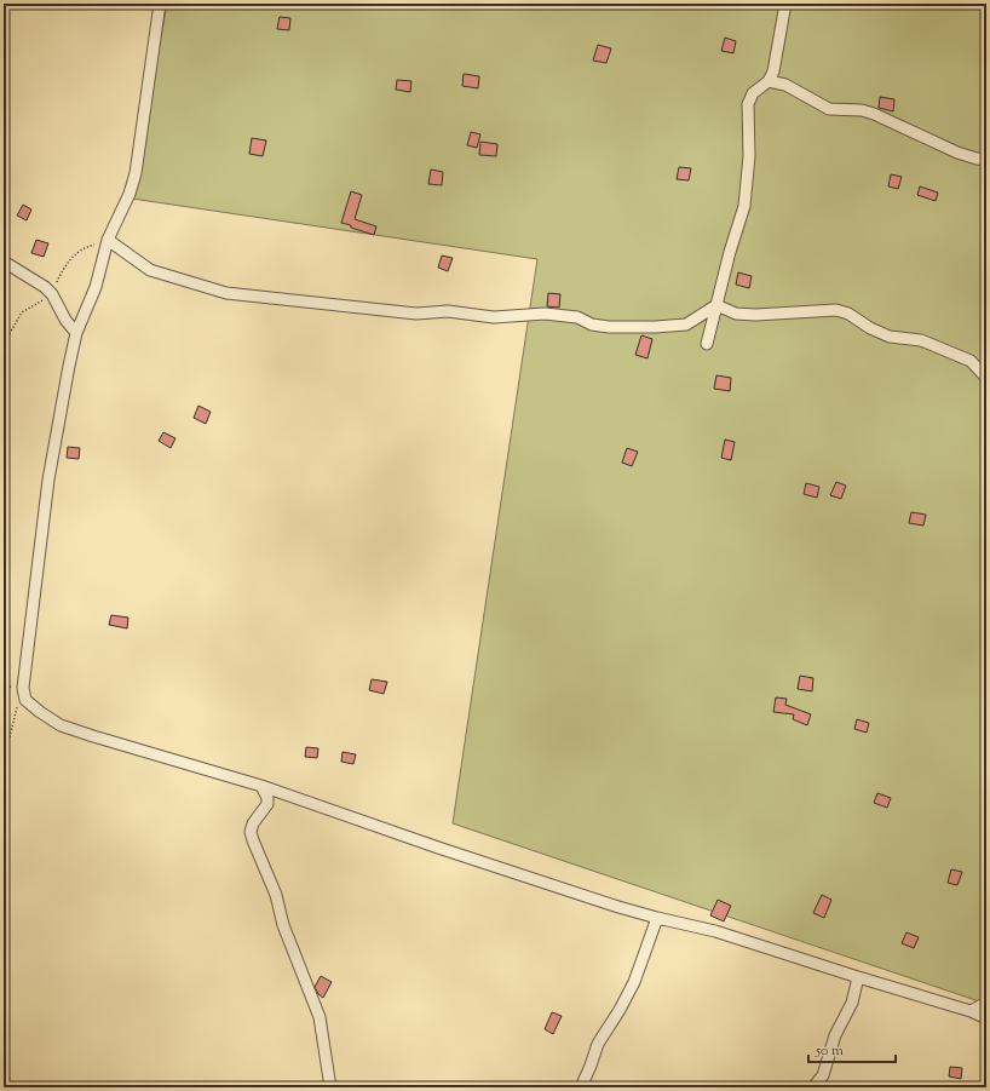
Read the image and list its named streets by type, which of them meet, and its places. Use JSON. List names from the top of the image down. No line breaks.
{"scale_bar":"50 m"}
